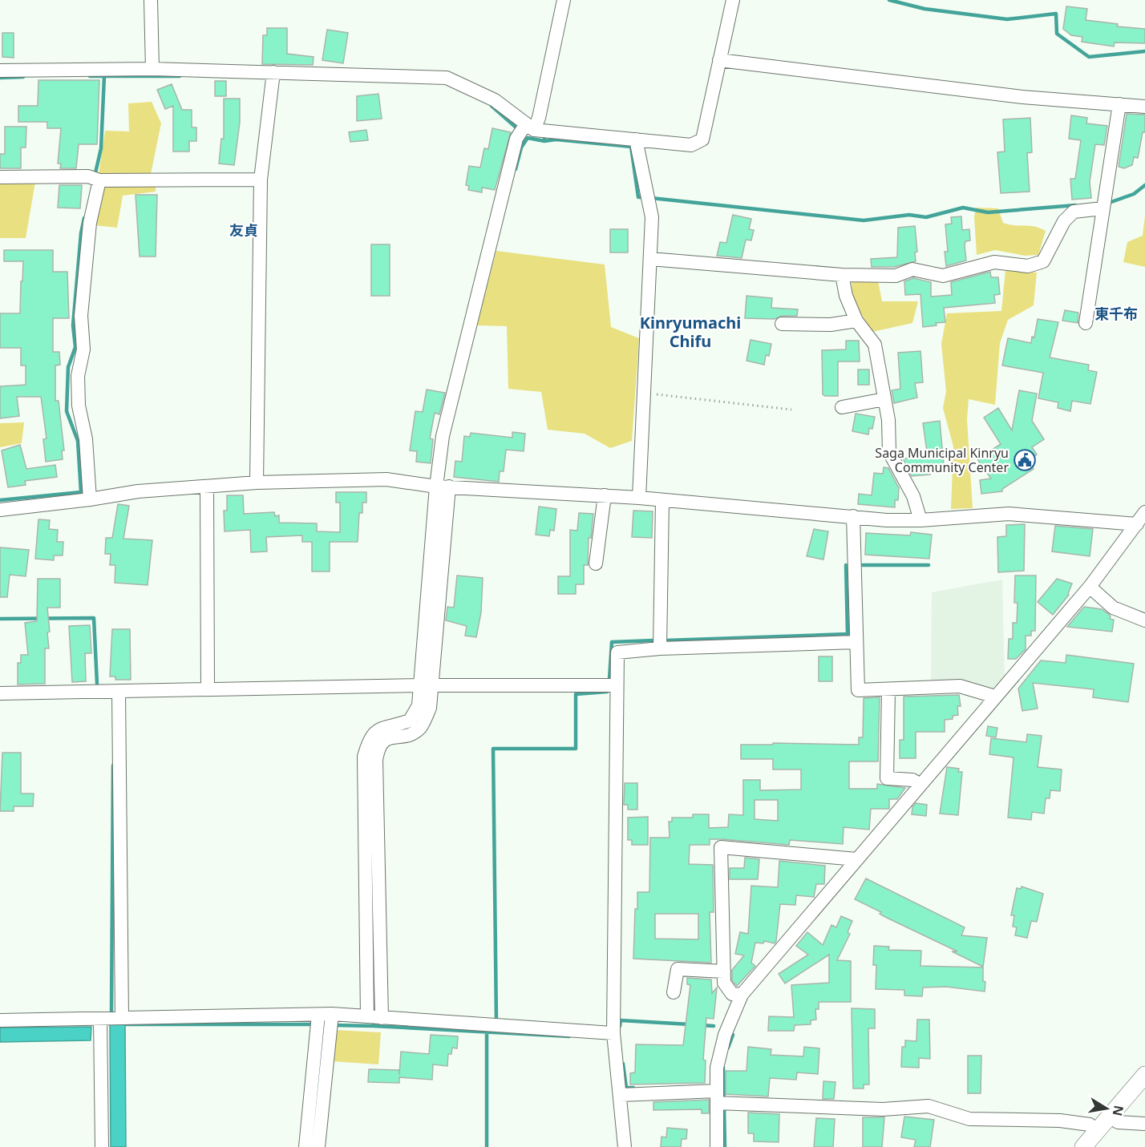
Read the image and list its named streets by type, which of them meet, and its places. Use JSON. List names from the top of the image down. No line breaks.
{"districts":["友貞","東千布","Kinryumachi Chifu"],"places":{"public building":["Saga Municipal Kinryu Community Center"]},"north":"right"}
